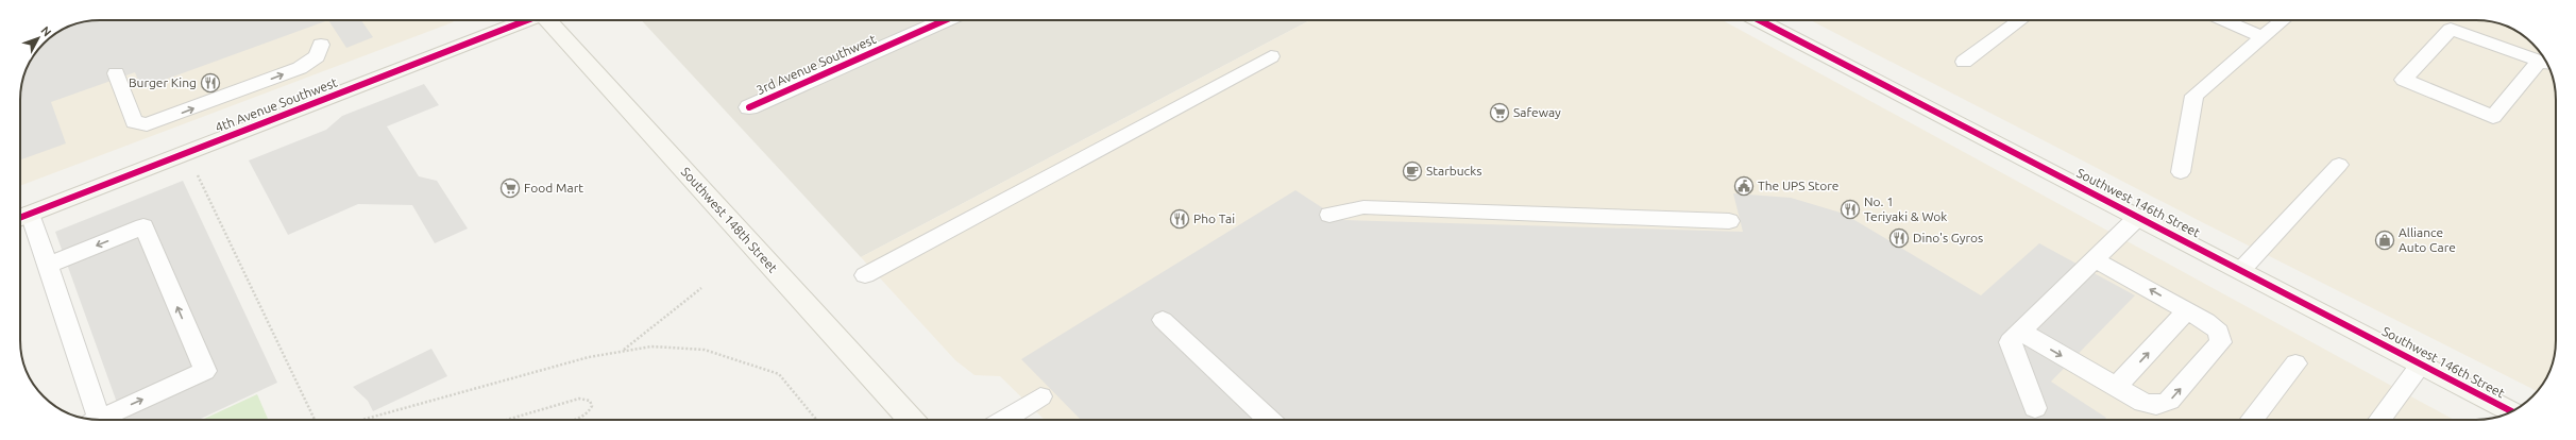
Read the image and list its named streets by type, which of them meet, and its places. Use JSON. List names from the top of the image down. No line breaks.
{"streets":{"street":["3rd Avenue Southwest","4th Avenue Southwest","Southwest 146th Street","Southwest 148th Street"]},"places":{"restaurant":["Burger King","No. 1 Teriyaki & Wok","Pho Tai","Dino's Gyros"],"supermarket":["Safeway","Food Mart"],"cafe":["Starbucks"],"public building":["The UPS Store"],"shop":["Alliance Auto Care"]},"north":"top right"}
